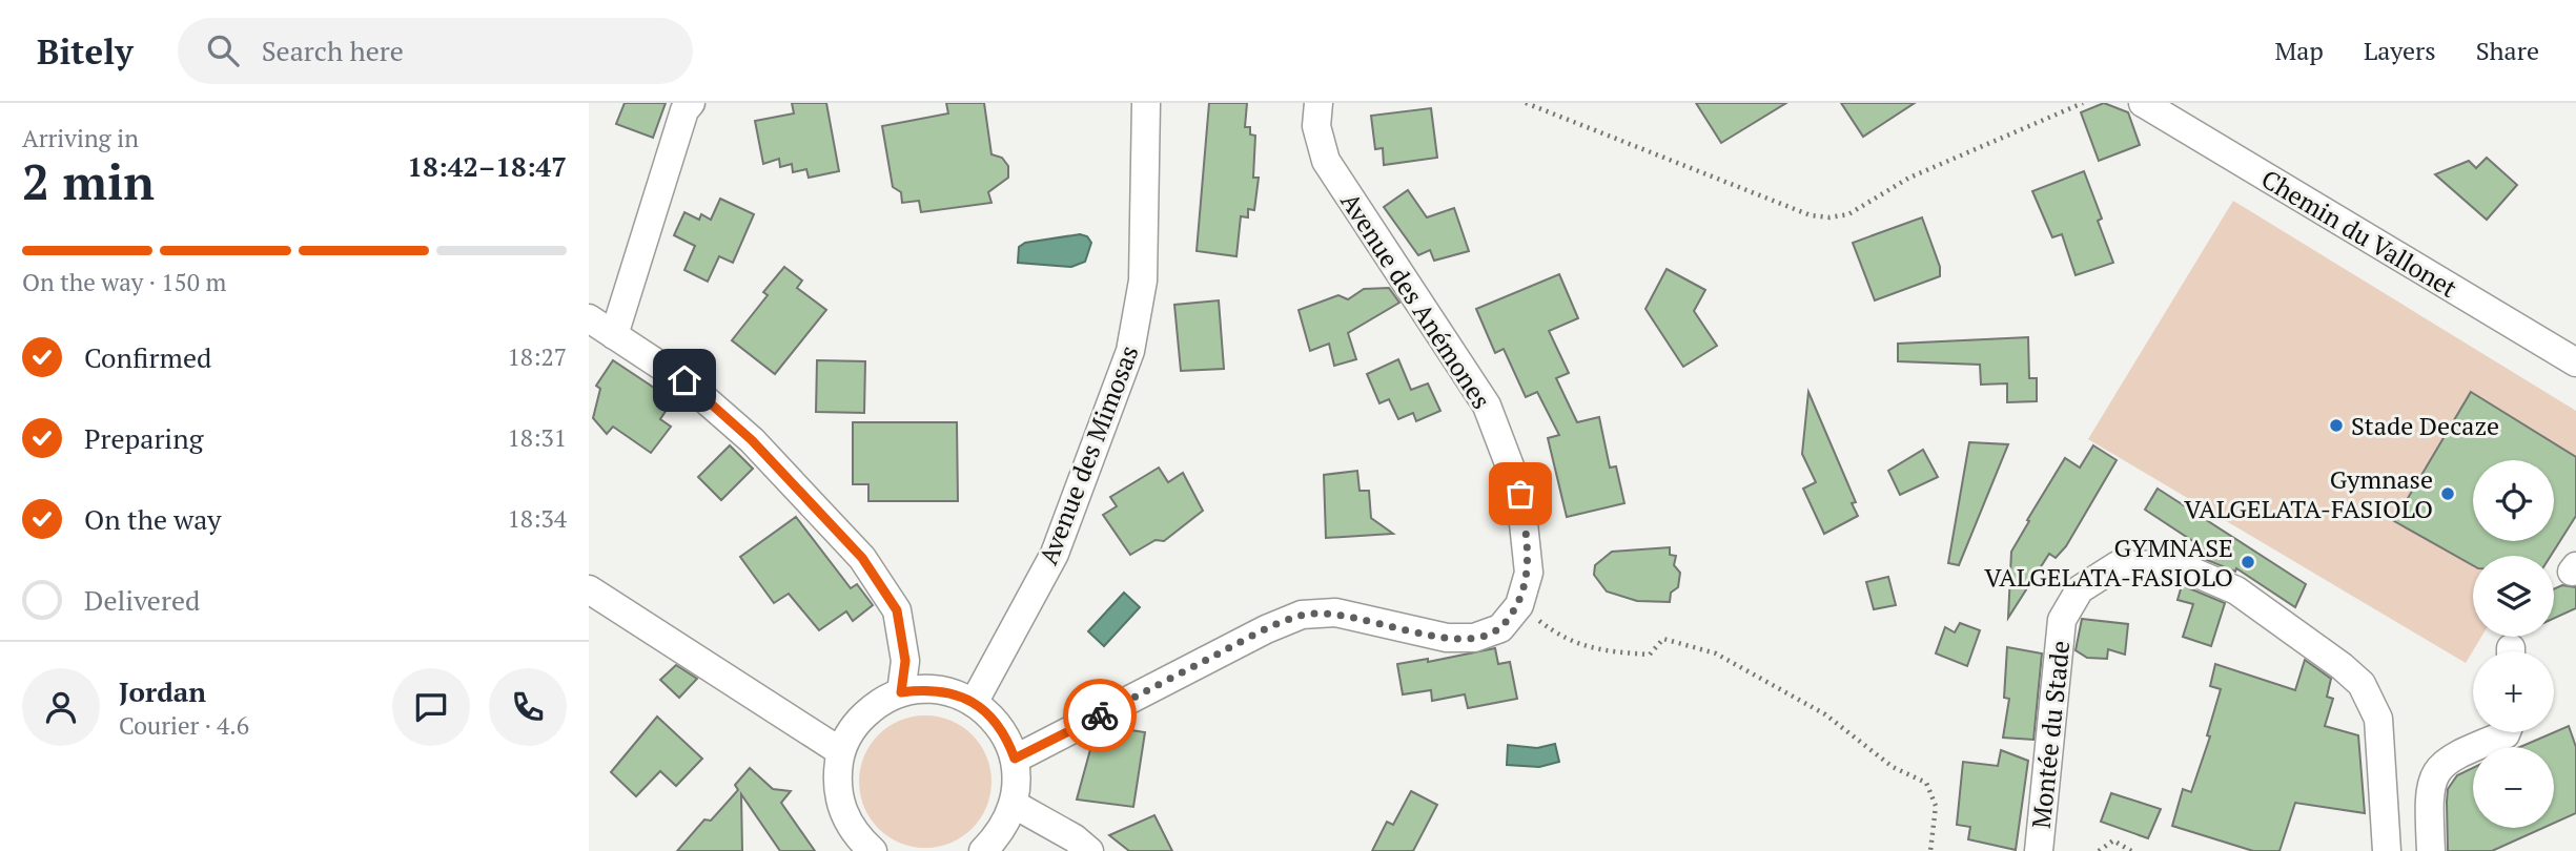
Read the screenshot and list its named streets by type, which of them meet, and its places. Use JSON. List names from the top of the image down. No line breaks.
{"streets":{"street":["Chemin du Vallonet","Avenue des Anémones","Avenue des Mimosas","Montée du Stade"]},"places":["Stade Decaze","Gymnase VALGELATA-FASIOLO","GYMNASE VALGELATA-FASIOLO"],"page":{"header":"Bitely","search":"Search here","nav":["Map","Layers","Share"],"heading":["2 min","Arriving in","18:42–18:47"],"panel":["Jordan","Courier · 4.6"],"bar":"On the way · 150 m","list":[["Confirmed","18:27"],["Preparing","18:31"],["On the way","18:34"],"Delivered"],"map_buttons":["+","−"]}}
